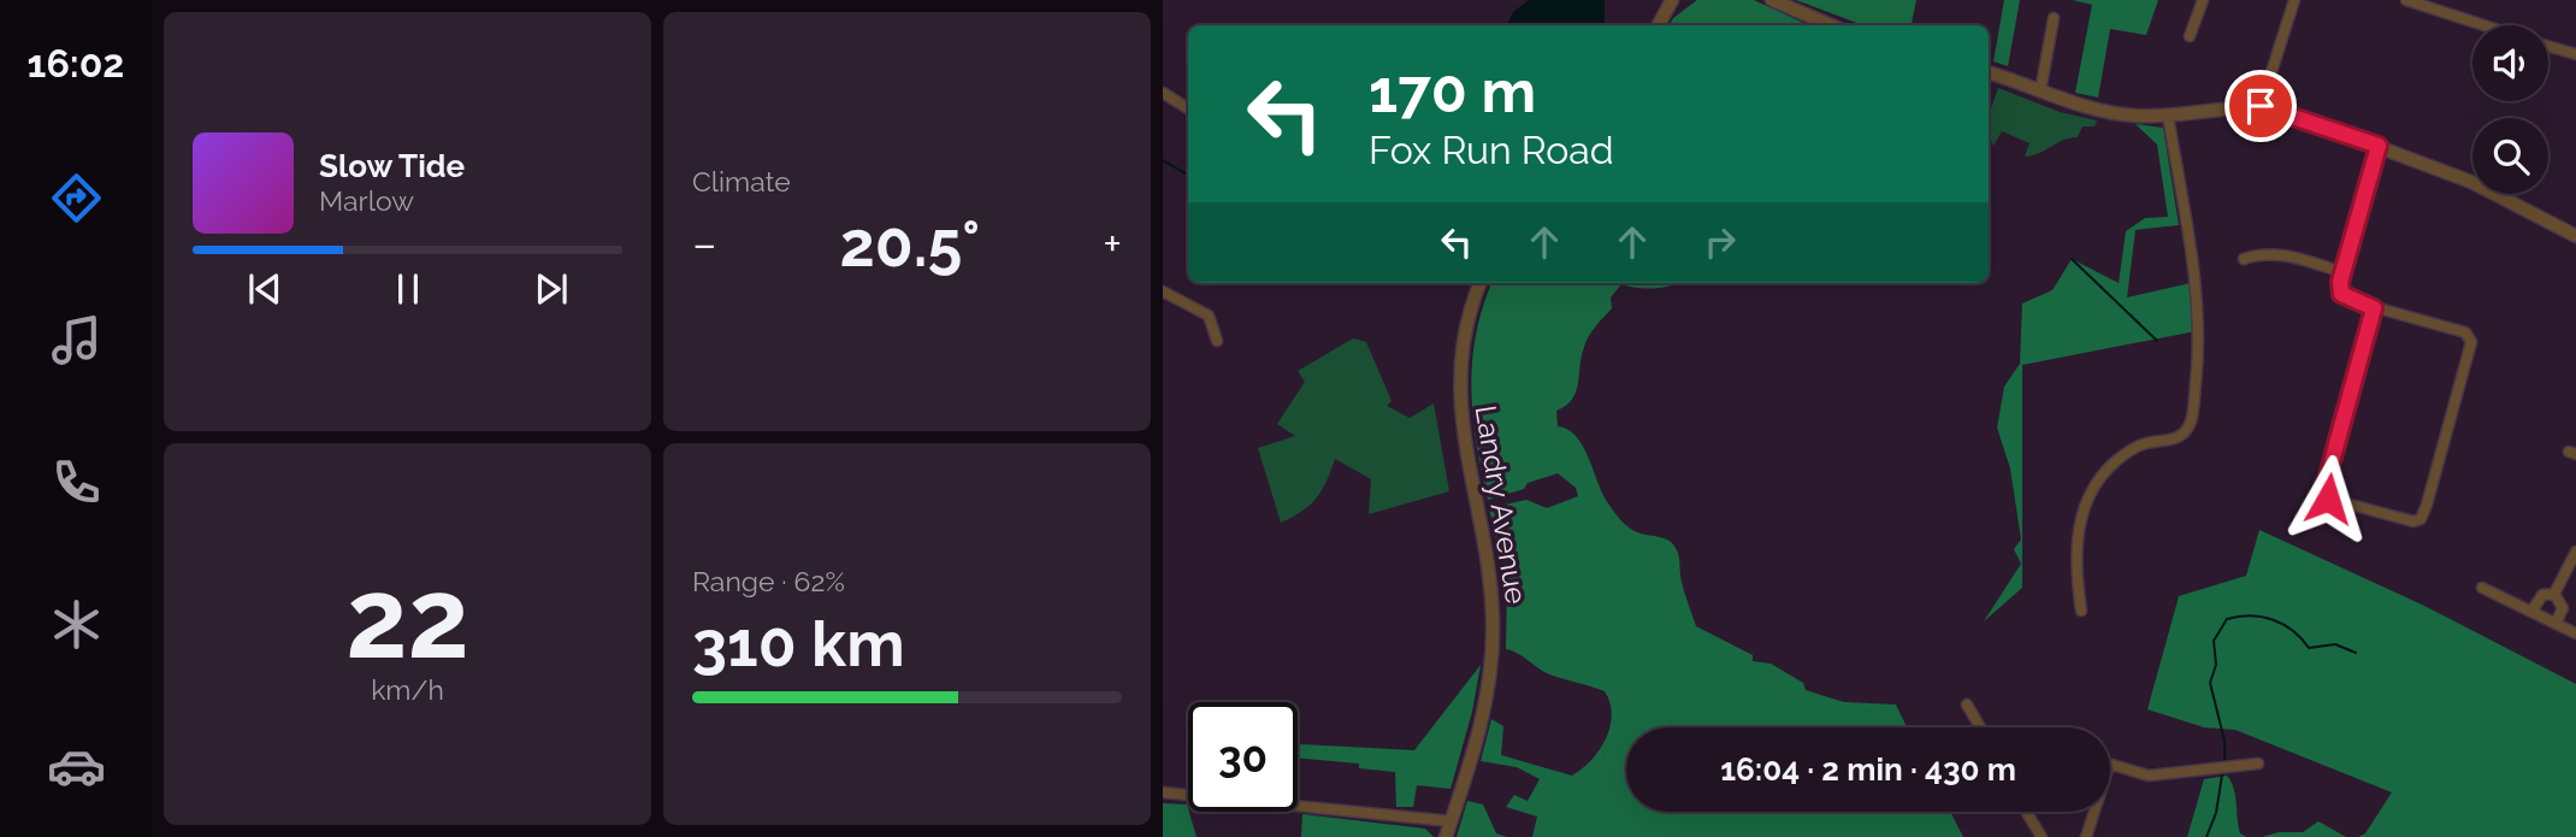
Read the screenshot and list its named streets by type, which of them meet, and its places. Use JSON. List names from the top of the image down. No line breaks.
{"streets":{"street":["Landry Avenue"]},"page":{"tabs":"16:02","tile":["Climate",["22","km/h"],["Range · 62%","310 km"]],"turn":["170 m","Fox Run Road"],"song":["Slow Tide","Marlow"],"heat":["−","20.5°","+"],"limit":"30","trip":"16:04 · 2 min · 430 m"}}
